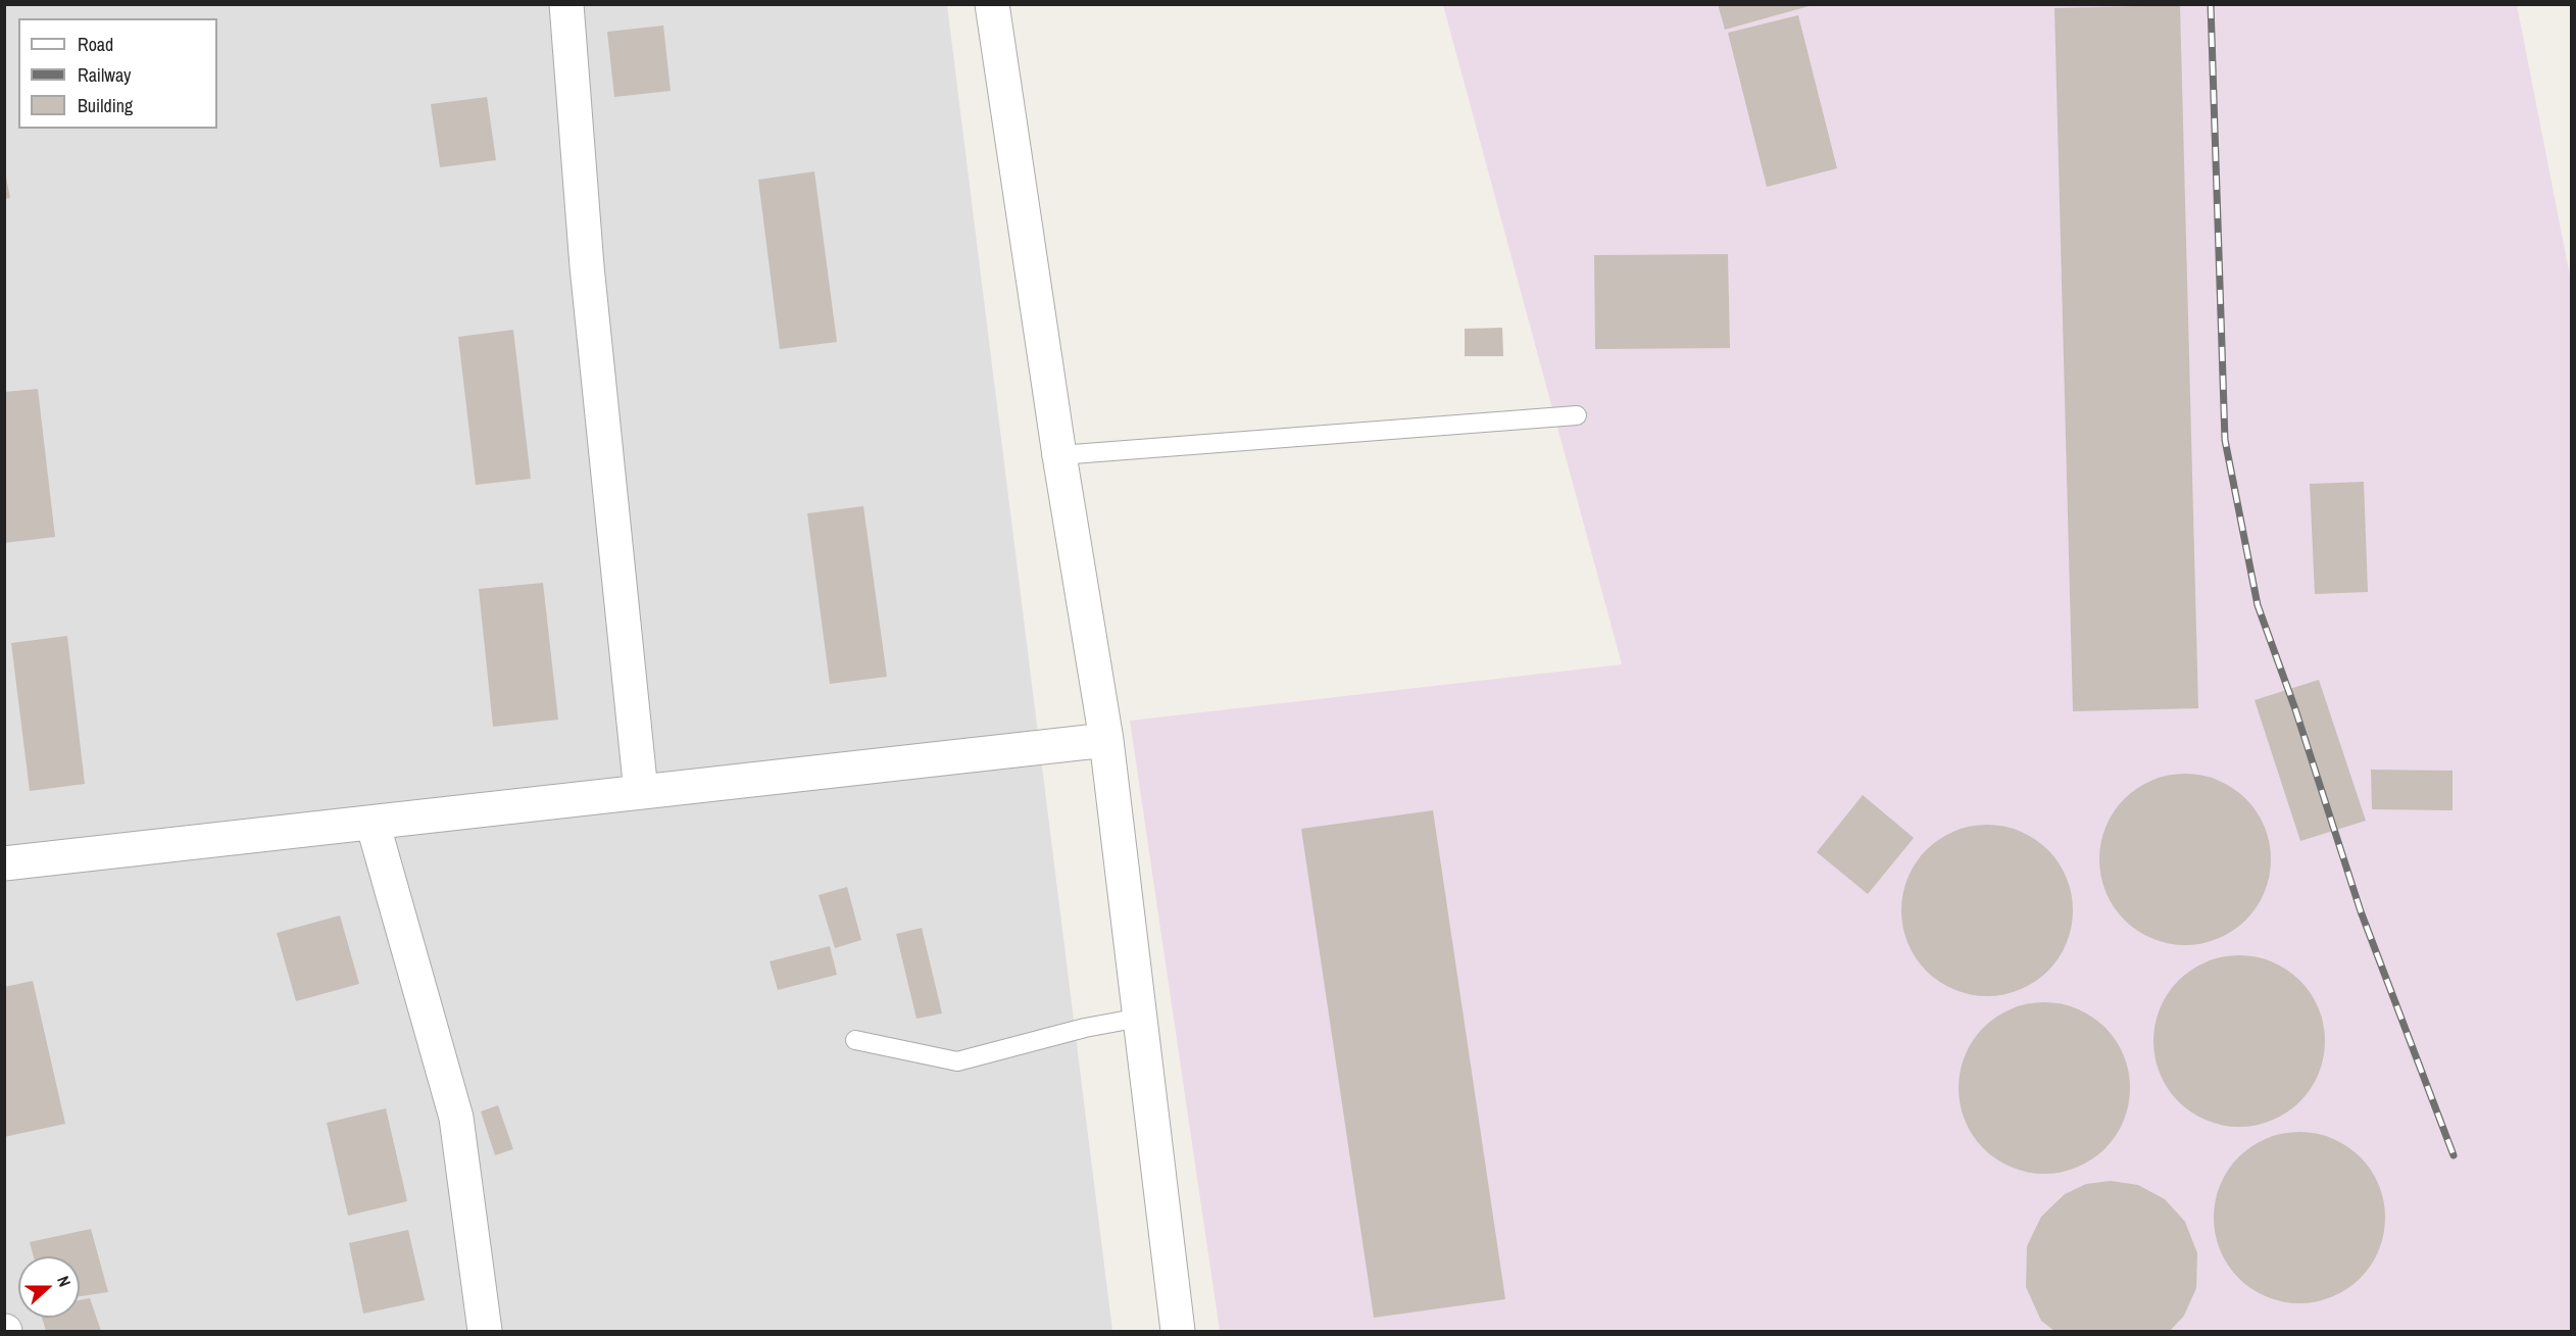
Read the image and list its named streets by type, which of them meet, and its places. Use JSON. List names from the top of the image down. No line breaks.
{"legend":["Road","Railway","Building"],"north":"right"}
